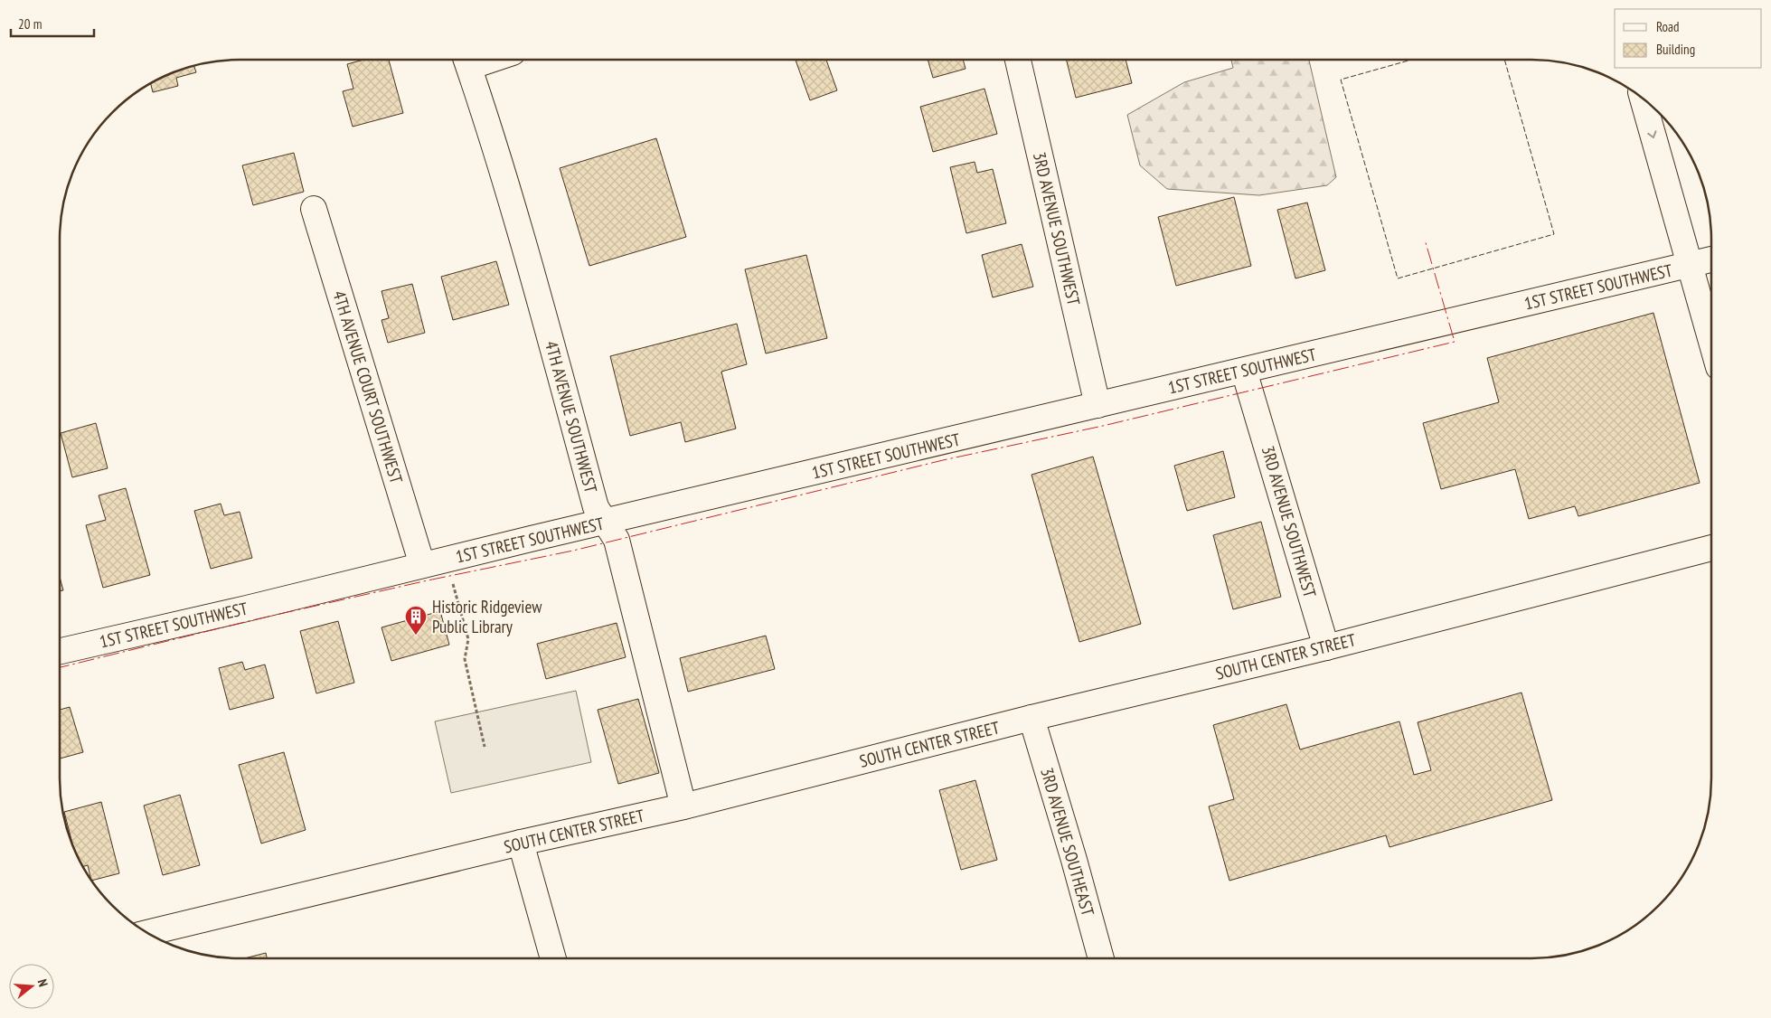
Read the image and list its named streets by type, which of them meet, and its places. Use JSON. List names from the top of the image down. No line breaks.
{"streets":{"street":["3RD AVENUE SOUTHWEST","1ST STREET SOUTHWEST","4TH AVENUE COURT SOUTHWEST","4TH AVENUE SOUTHWEST","SOUTH CENTER STREET","3RD AVENUE SOUTHEAST"]},"crossings":[["3RD AVENUE SOUTHWEST","1ST STREET SOUTHWEST"],["3RD AVENUE SOUTHWEST","SOUTH CENTER STREET"],["1ST STREET SOUTHWEST","4TH AVENUE COURT SOUTHWEST"],["1ST STREET SOUTHWEST","4TH AVENUE SOUTHWEST"],["4TH AVENUE SOUTHWEST","SOUTH CENTER STREET"],["SOUTH CENTER STREET","3RD AVENUE SOUTHEAST"]],"places":{"building":["Historic Ridgeview Public Library"]},"legend":["Road","Building"],"scale_bar":"20 m","north":"right"}
